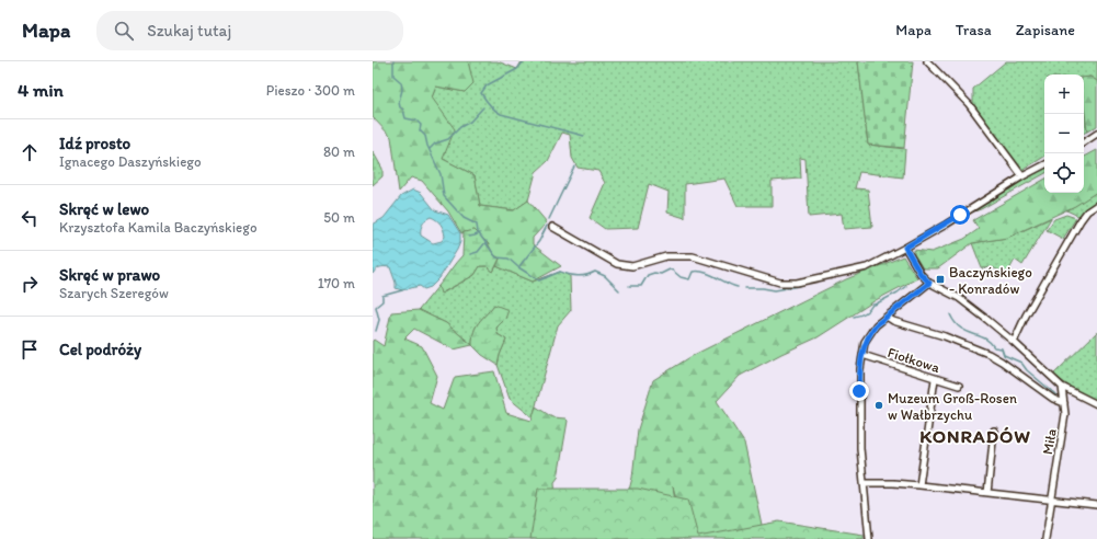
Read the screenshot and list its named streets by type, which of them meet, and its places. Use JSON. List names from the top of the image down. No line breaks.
{"streets":{"street":["Fiołkowa","Miła"]},"districts":["KONRADÓW"],"places":{"transit":["Baczyńskiego - Konradów"],"other":["Muzeum Groß-Rosen w Wałbrzychu"]},"page":{"header":"Mapa","search":"Szukaj tutaj","nav":["Mapa","Trasa","Zapisane"],"heading":["4 min","Pieszo · 300 m"],"map_buttons":["+","−"],"list":[["Idź prosto","Ignacego Daszyńskiego","80 m"],["Skręć w lewo","Krzysztofa Kamila Baczyńskiego","50 m"],["Skręć w prawo","Szarych Szeregów","170 m"],"Cel podróży"]}}
